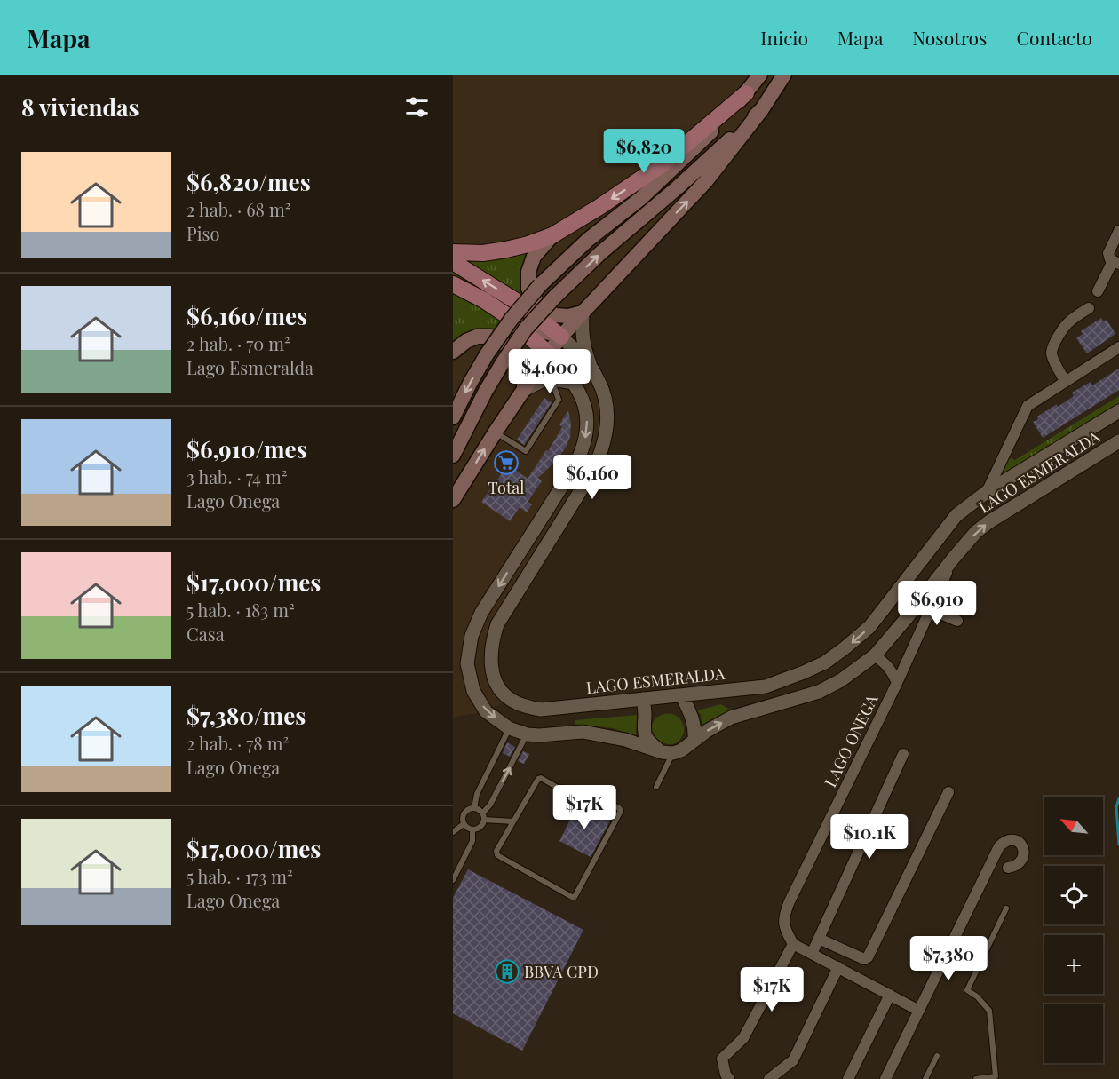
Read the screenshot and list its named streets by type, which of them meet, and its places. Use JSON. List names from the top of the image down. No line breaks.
{"streets":{"street":["LAGO ESMERALDA","LAGO ONEGA"]},"crossings":[["LAGO ESMERALDA","LAGO ONEGA"]],"places":{"supermarket":["Total"],"building":["BBVA CPD"]},"north":"top left","page":{"header":"Mapa","nav":["Inicio","Mapa","Nosotros","Contacto"],"heading":"8 viviendas","price":["$6,820","$4,600","$6,160","$6,910","$17K","$10.1K","$7,380","$17K"],"list":[{"name":"$6,820/mes","note":"2 hab. · 68 m² · Piso"},{"name":"$6,160/mes","note":"2 hab. · 70 m² · Lago Esmeralda"},{"name":"$6,910/mes","note":"3 hab. · 74 m² · Lago Onega"},{"name":"$17,000/mes","note":"5 hab. · 183 m² · Casa"},{"name":"$7,380/mes","note":"2 hab. · 78 m² · Lago Onega"},{"name":"$17,000/mes","note":"5 hab. · 173 m² · Lago Onega"}],"map_buttons":["+","−"]}}
